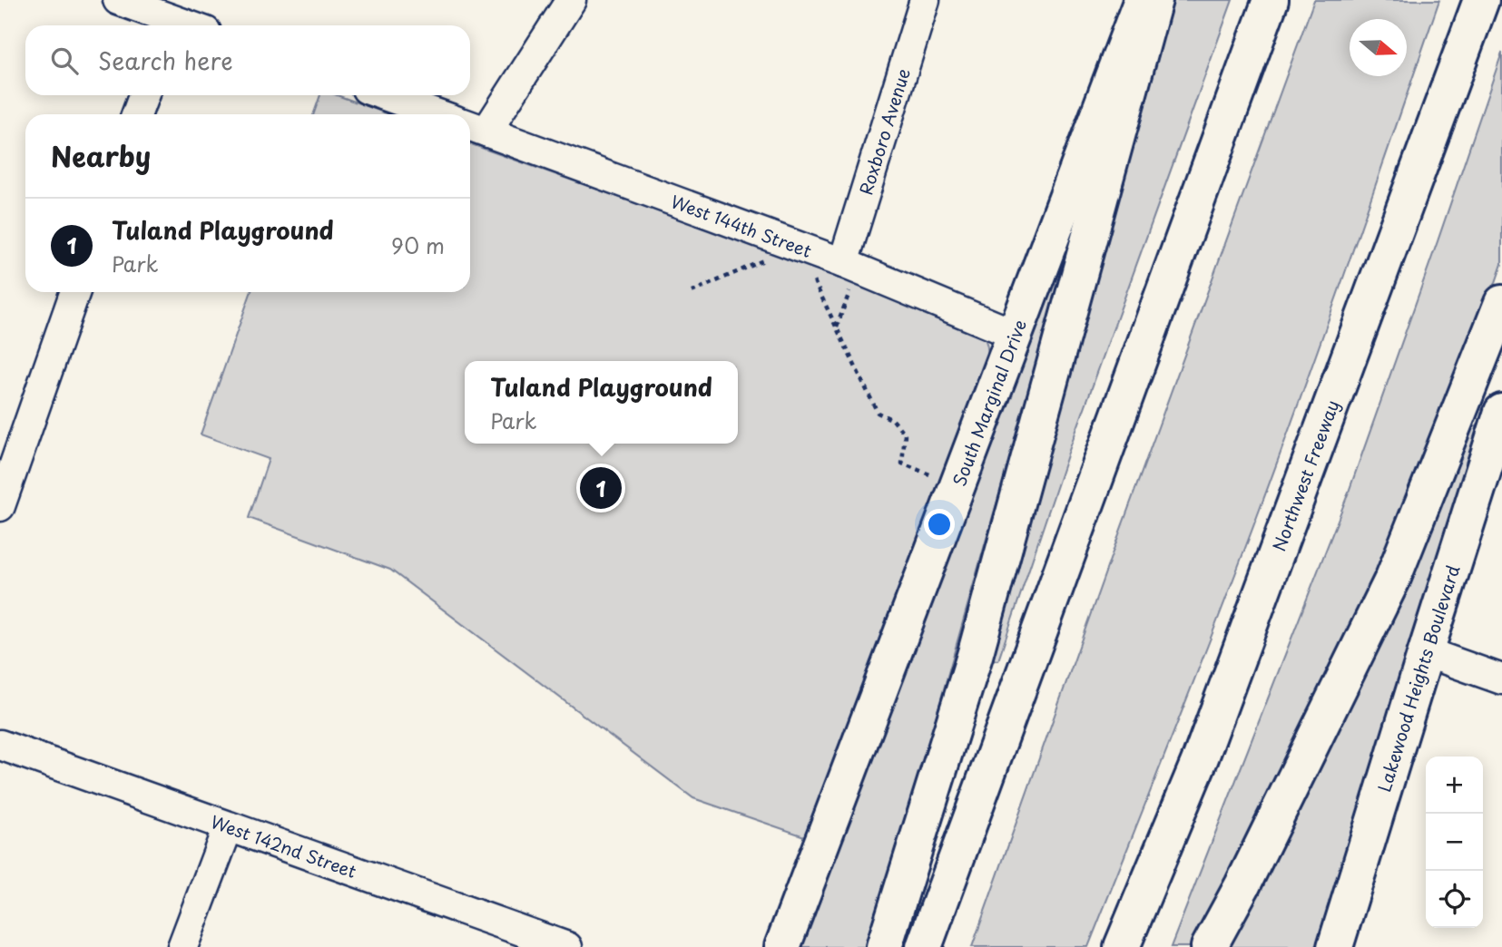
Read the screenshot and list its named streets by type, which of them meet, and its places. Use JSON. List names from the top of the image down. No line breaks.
{"streets":{"main road":["South Marginal Drive","Northwest Freeway","Lakewood Heights Boulevard"],"street":["Roxboro Avenue","West 144th Street","West 142nd Street"]},"crossings":[["Roxboro Avenue","West 144th Street"],["West 144th Street","South Marginal Drive"]],"north":"right","page":{"search":"Search here","heading":"Nearby","list":[{"mark":"1","name":"Tuland Playground","note":"Park","value":"90 m"}],"popup":["Tuland Playground","Park"],"pins":"1","map_buttons":["+","−"]}}
